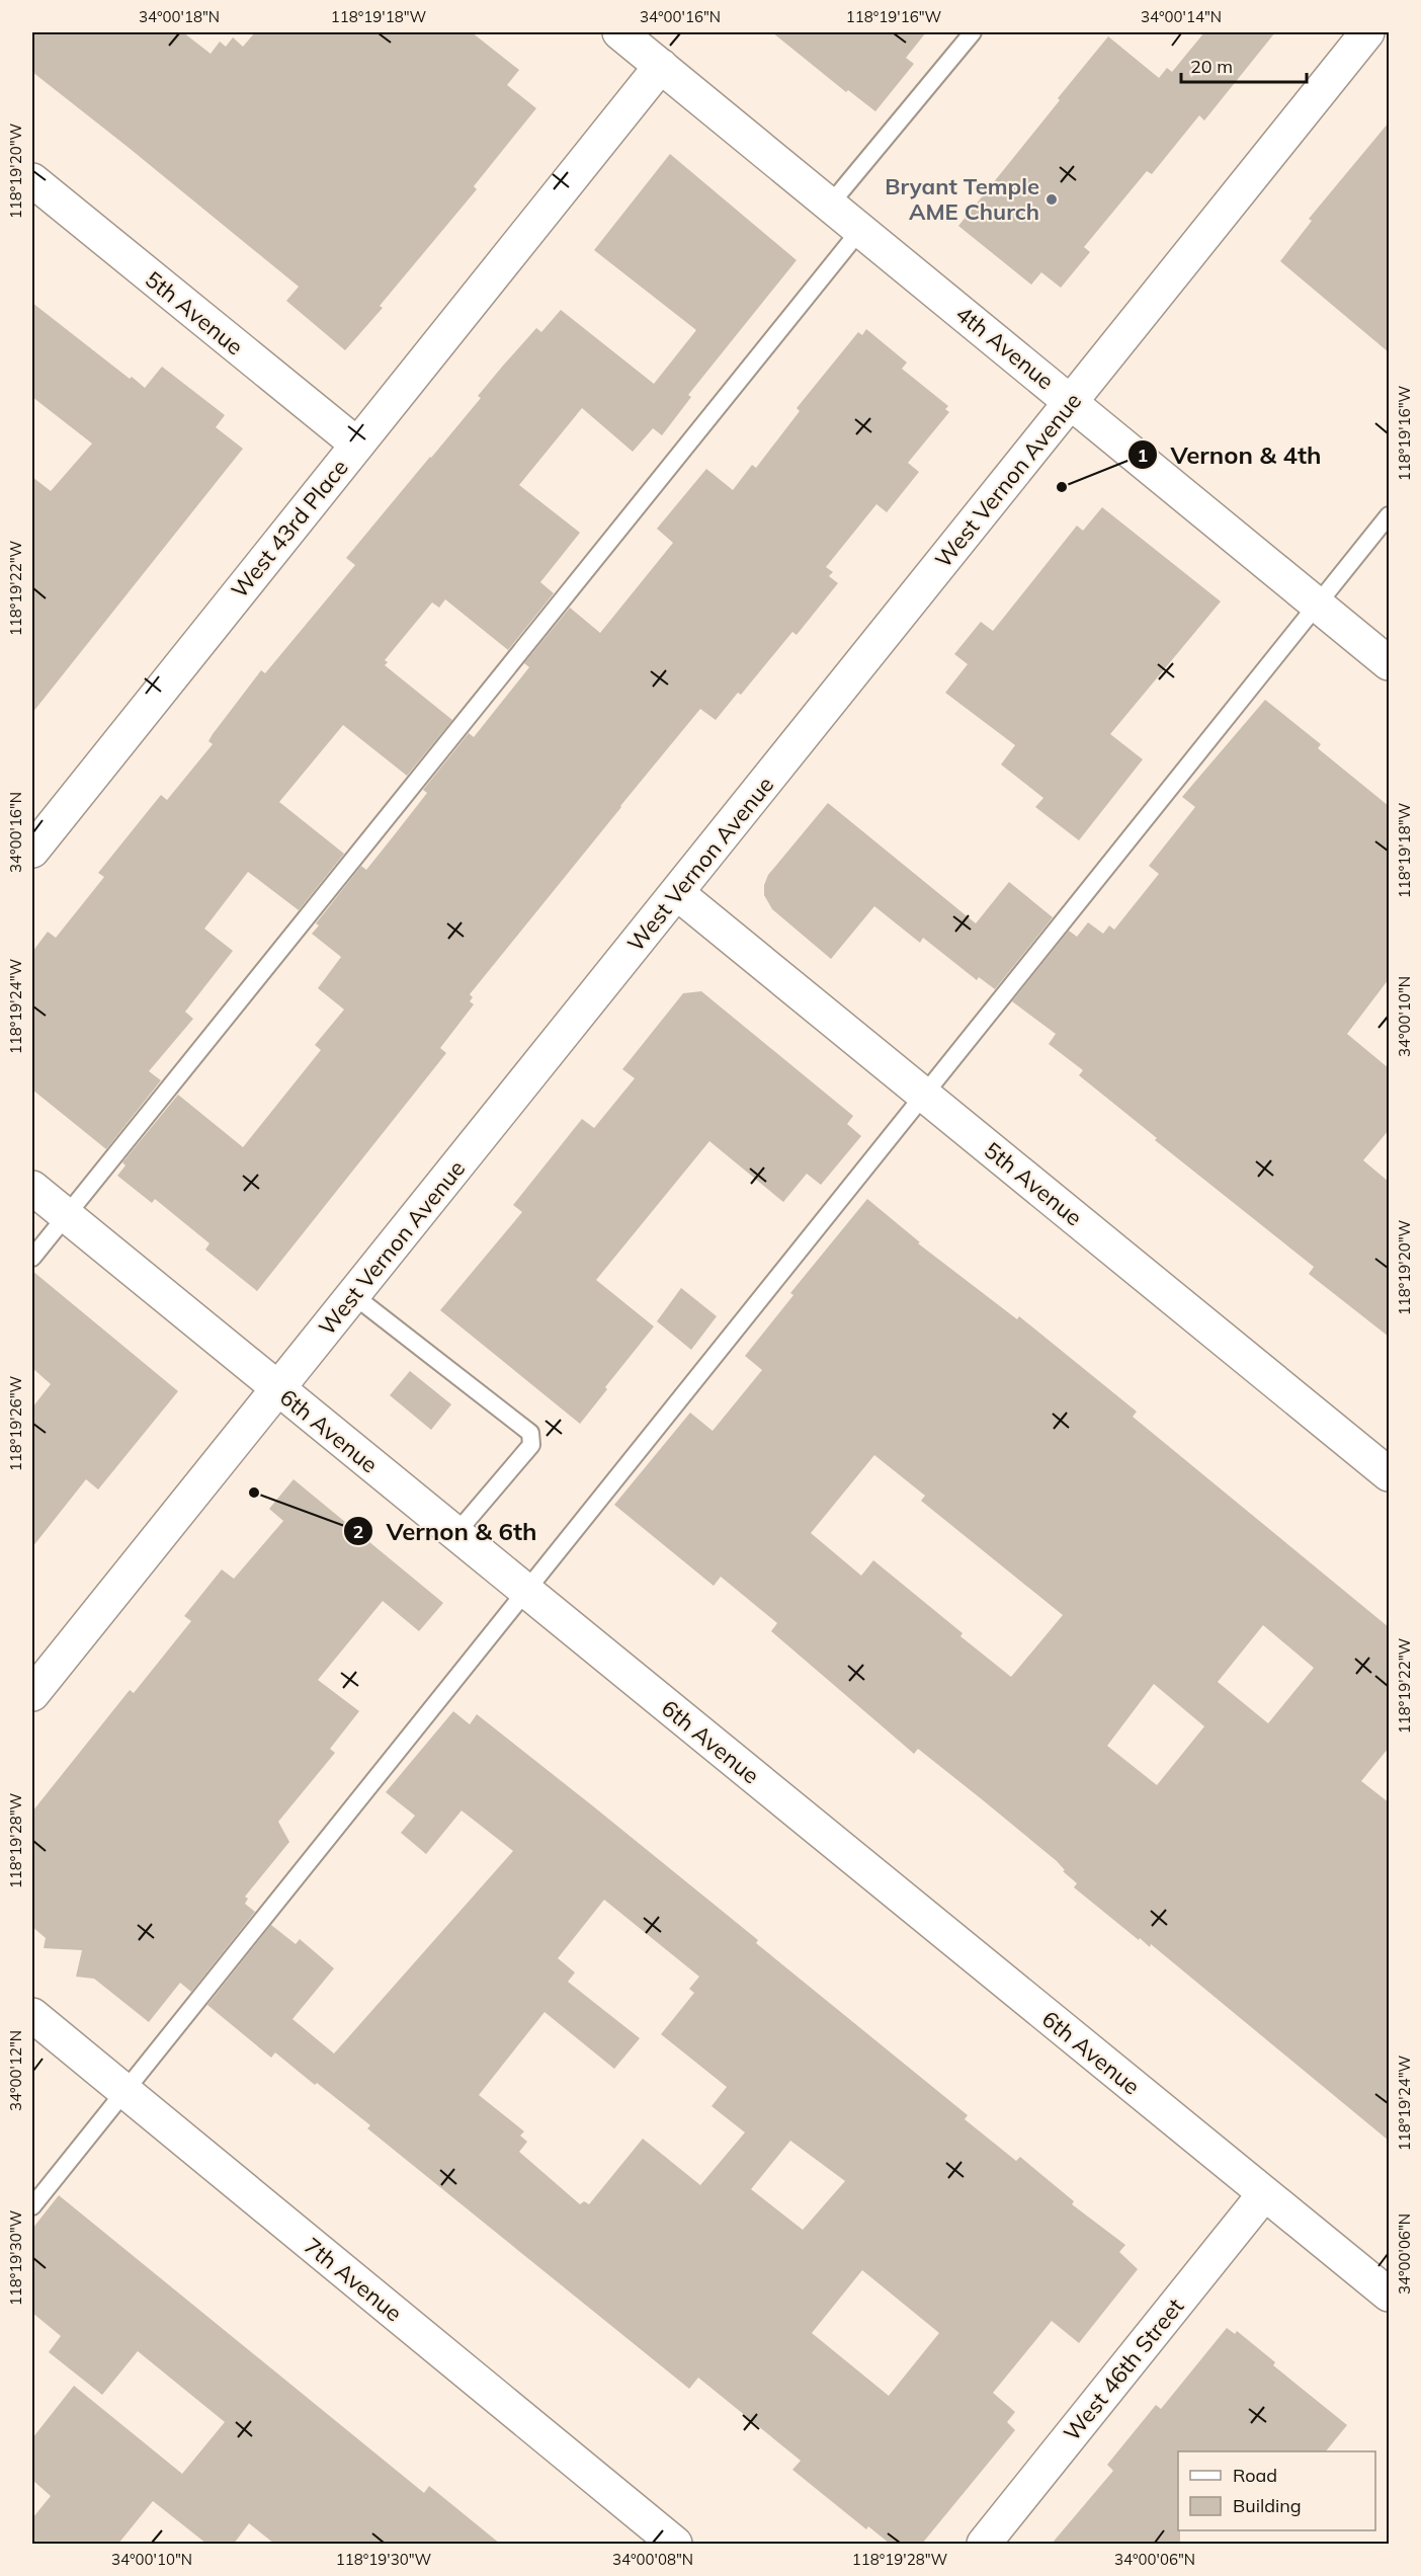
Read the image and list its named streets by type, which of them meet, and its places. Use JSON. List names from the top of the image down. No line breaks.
{"streets":{"street":["5th Avenue","4th Avenue","West Vernon Avenue","West 43rd Place","6th Avenue","7th Avenue","West 46th Street"]},"crossings":[["5th Avenue","West Vernon Avenue"],["5th Avenue","West 43rd Place"],["4th Avenue","West Vernon Avenue"],["4th Avenue","West 43rd Place"],["West Vernon Avenue","6th Avenue"],["6th Avenue","West 46th Street"]],"places":["Bryant Temple AME Church","Vernon & 4th","Vernon & 6th"],"legend":["Road","Building"],"scale_bar":"20 m","coordinates":["34°00'18\"N","118°19'18\"W","34°00'16\"N","118°19'16\"W","34°00'14\"N","118°19'20\"W","118°19'22\"W","118°19'24\"W","34°00'10\"N","118°19'26\"W","118°19'28\"W","34°00'12\"N","34°00'06\"N","118°19'30\"W","34°00'08\"N"]}
